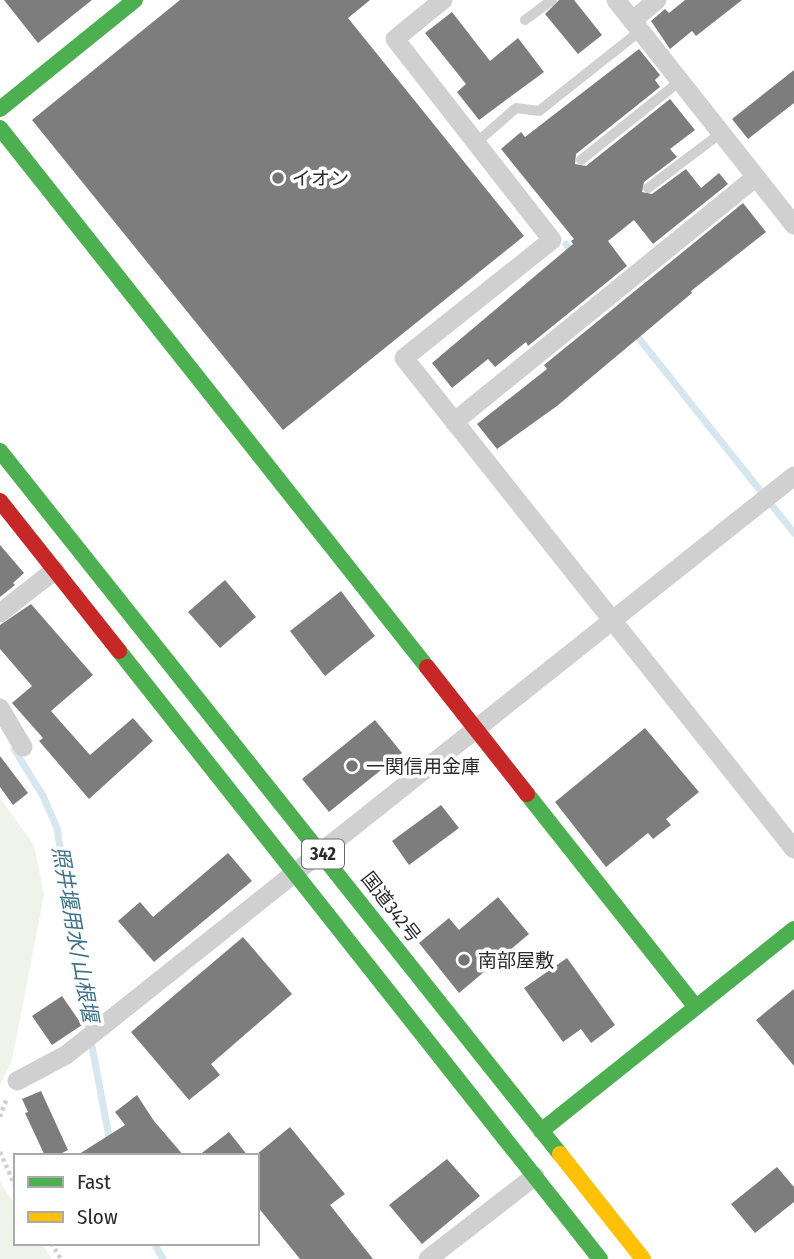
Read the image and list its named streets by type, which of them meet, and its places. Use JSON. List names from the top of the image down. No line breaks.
{"streets":{"main road":["342","国道342号"]},"water":["照井堰用水/山根堰"],"places":["イオン","一関信用金庫","南部屋敷"],"legend":["Fast","Slow"]}
